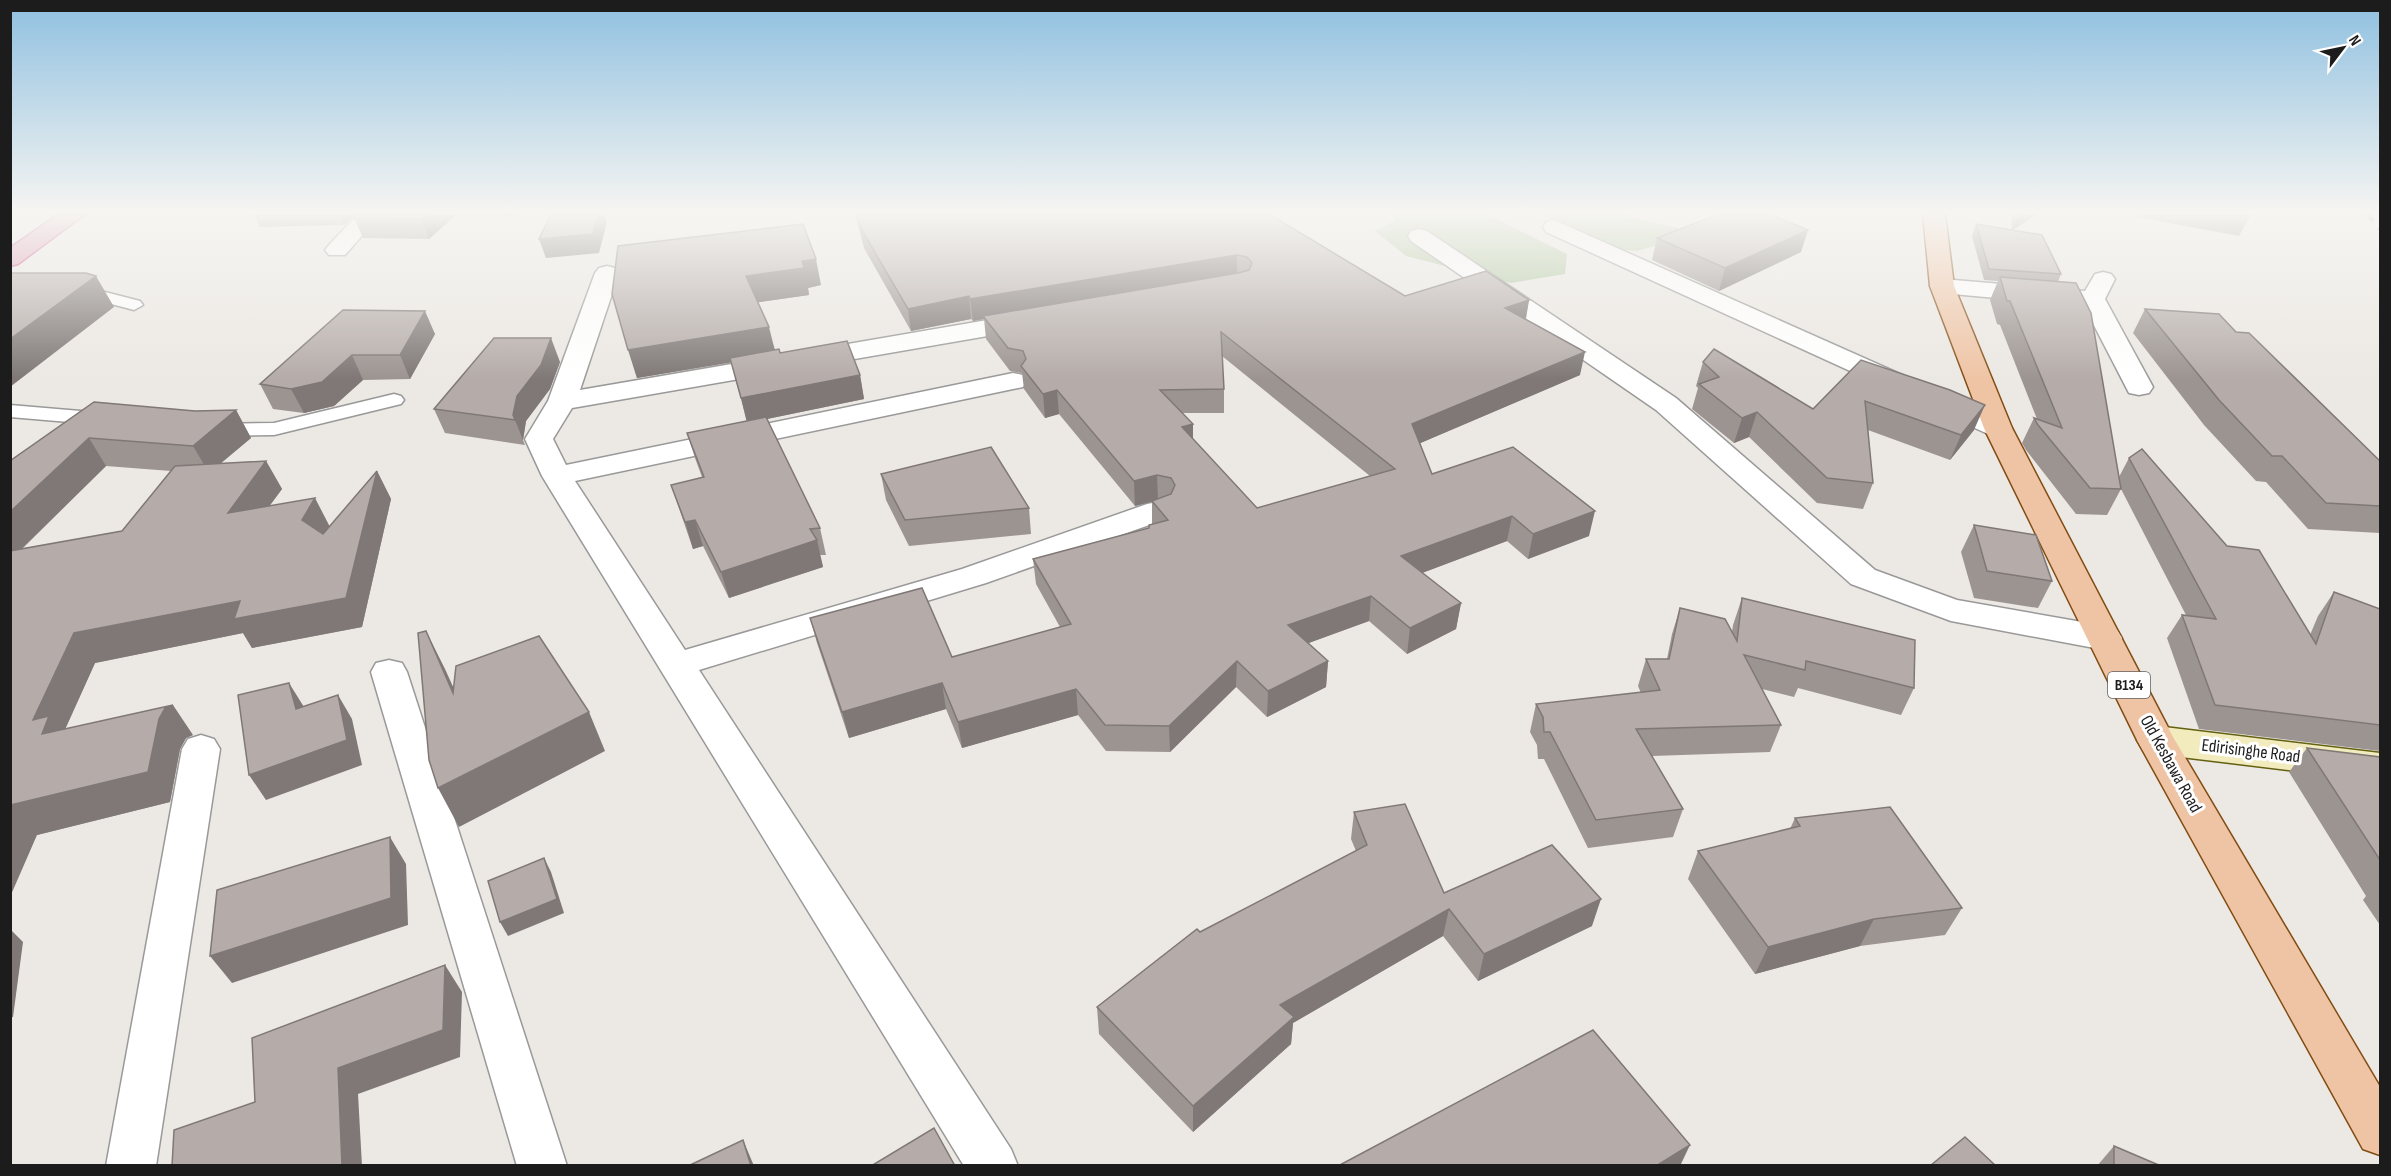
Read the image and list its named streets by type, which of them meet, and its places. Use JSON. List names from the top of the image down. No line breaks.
{"streets":{"main road":["B134","Edirisinghe Road","Old Kesbawa Road"]},"crossings":[["Edirisinghe Road","Old Kesbawa Road"]],"north":"top right"}
